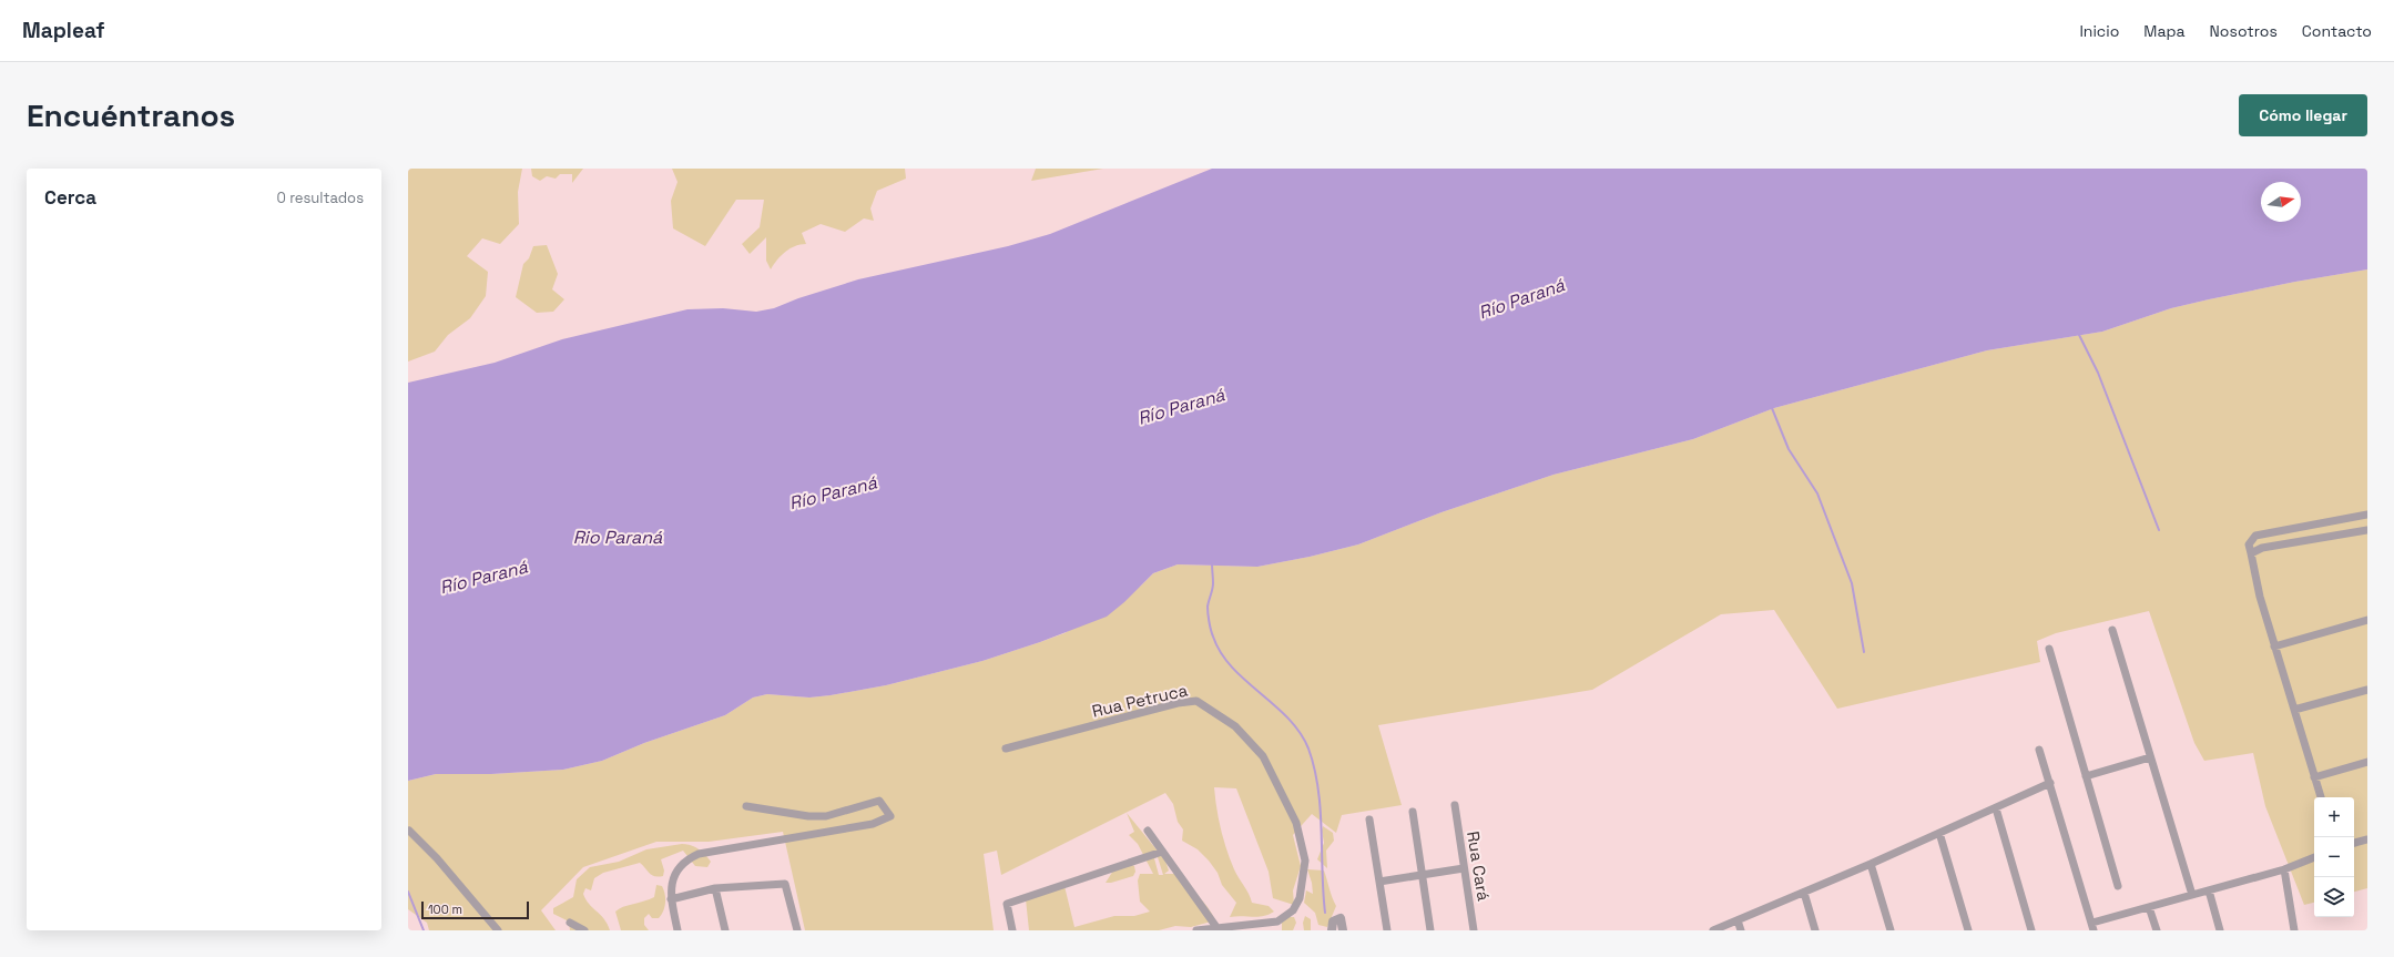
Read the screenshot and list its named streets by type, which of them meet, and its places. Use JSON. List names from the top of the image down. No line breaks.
{"streets":{"street":["Rua Petruca","Rua Cará"]},"water":["Río Paraná","Rio Paraná"],"scale_bar":"100 m","north":"right","page":{"header":"Mapleaf","nav":["Inicio","Mapa","Nosotros","Contacto"],"buttons":"Cómo llegar","title":"Encuéntranos","heading":["Cerca","0 resultados"],"map_buttons":["+","−"],"scale":"100 m"}}
